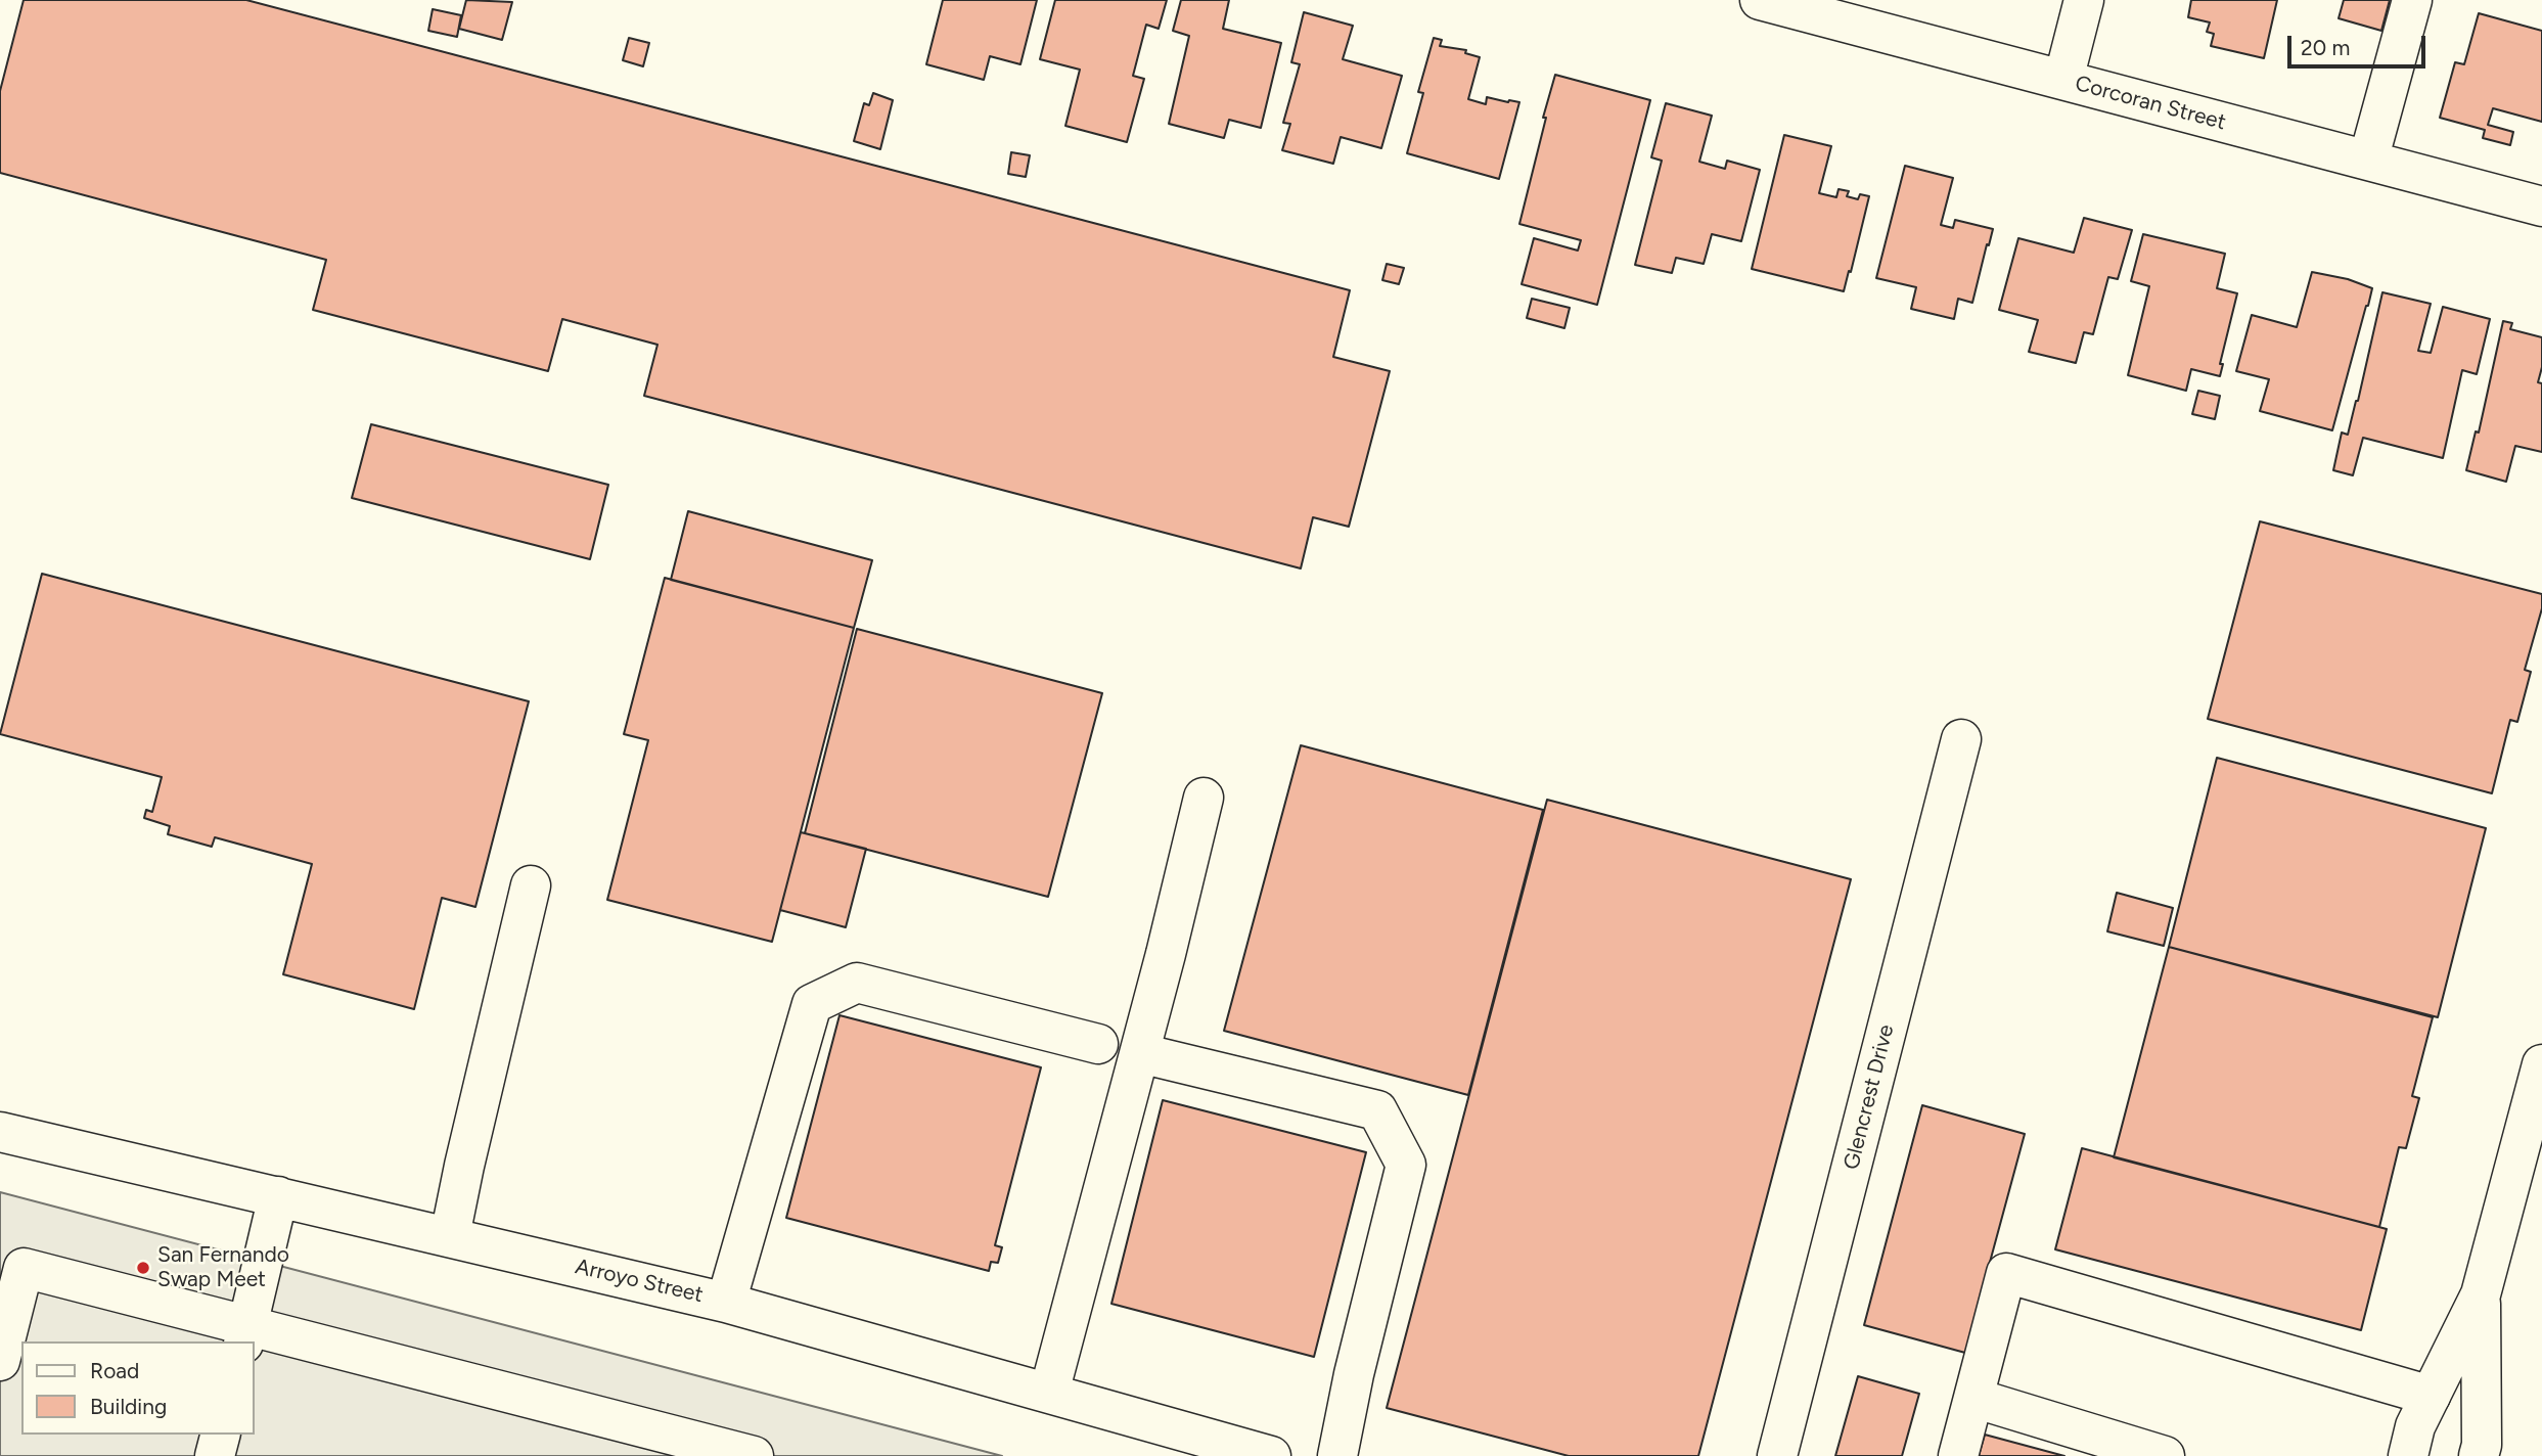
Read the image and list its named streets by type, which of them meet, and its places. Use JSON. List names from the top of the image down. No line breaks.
{"streets":{"street":["Corcoran Street","Glencrest Drive","Arroyo Street"]},"places":["San Fernando Swap Meet"],"legend":["Road","Building"],"scale_bar":"20 m"}
